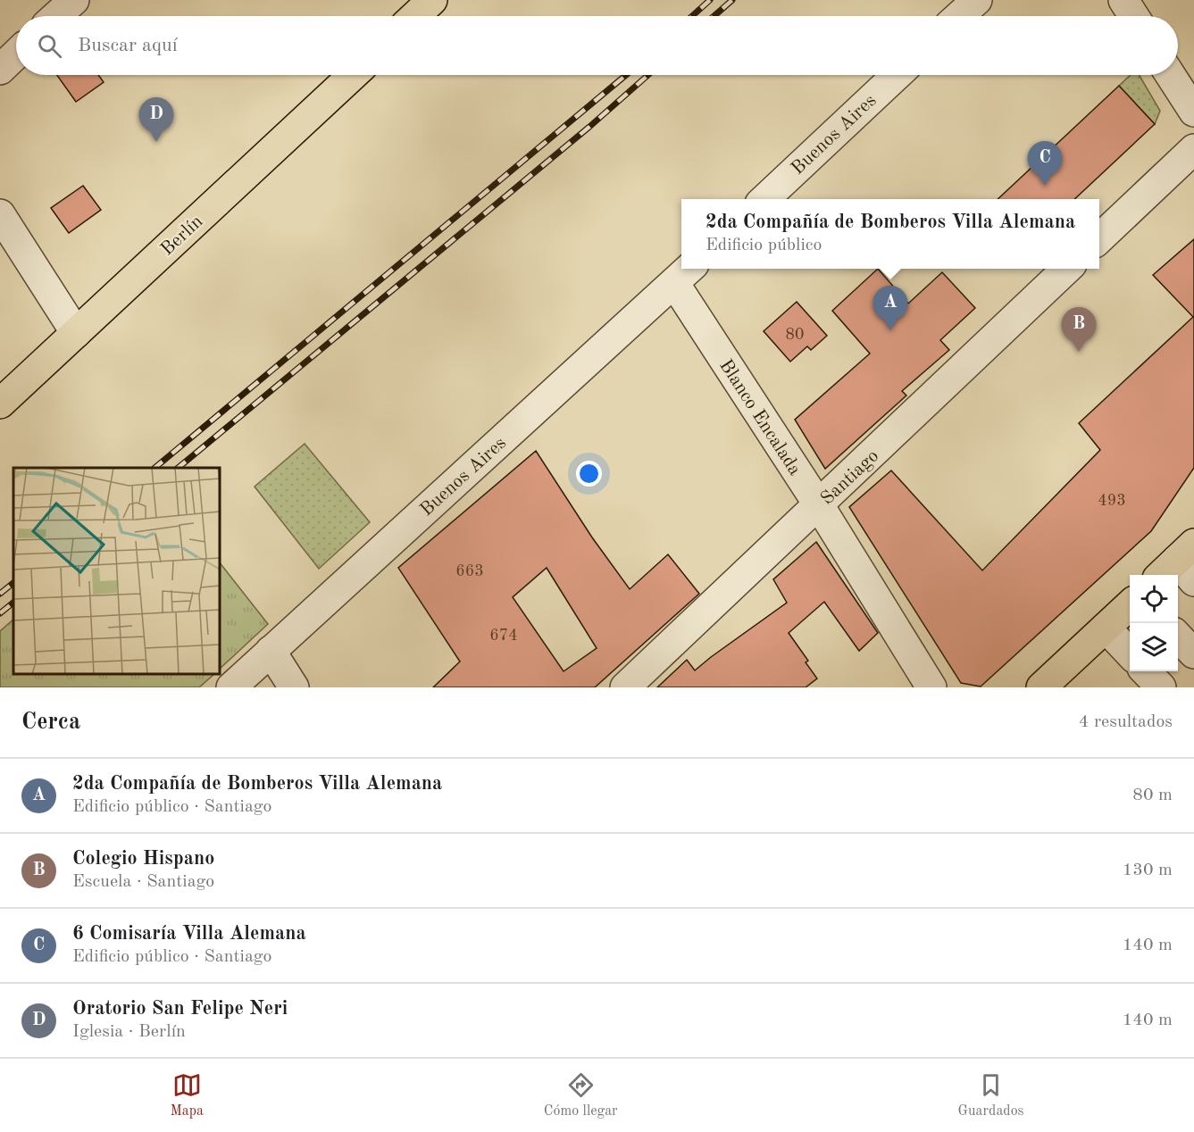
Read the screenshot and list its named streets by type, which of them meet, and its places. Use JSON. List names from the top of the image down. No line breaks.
{"streets":{"main road":["Berlín"],"street":["Buenos Aires","Blanco Encalada","Santiago"]},"crossings":[["Buenos Aires","Blanco Encalada"],["Blanco Encalada","Santiago"]],"house_numbers":["80","493","663","674"],"page":{"search":"Buscar aquí","pins":["D","C","A","B"],"popup":["2da Compañía de Bomberos Villa Alemana","Edificio público"],"heading":["Cerca","4 resultados"],"list":[{"mark":"A","name":"2da Compañía de Bomberos Villa Alemana","note":"Edificio público · Santiago","value":"80 m"},{"mark":"B","name":"Colegio Hispano","note":"Escuela · Santiago","value":"130 m"},{"mark":"C","name":"6 Comisaría Villa Alemana","note":"Edificio público · Santiago","value":"140 m"},{"mark":"D","name":"Oratorio San Felipe Neri","note":"Iglesia · Berlín","value":"140 m"}],"nav":["Mapa","Cómo llegar","Guardados"]}}
